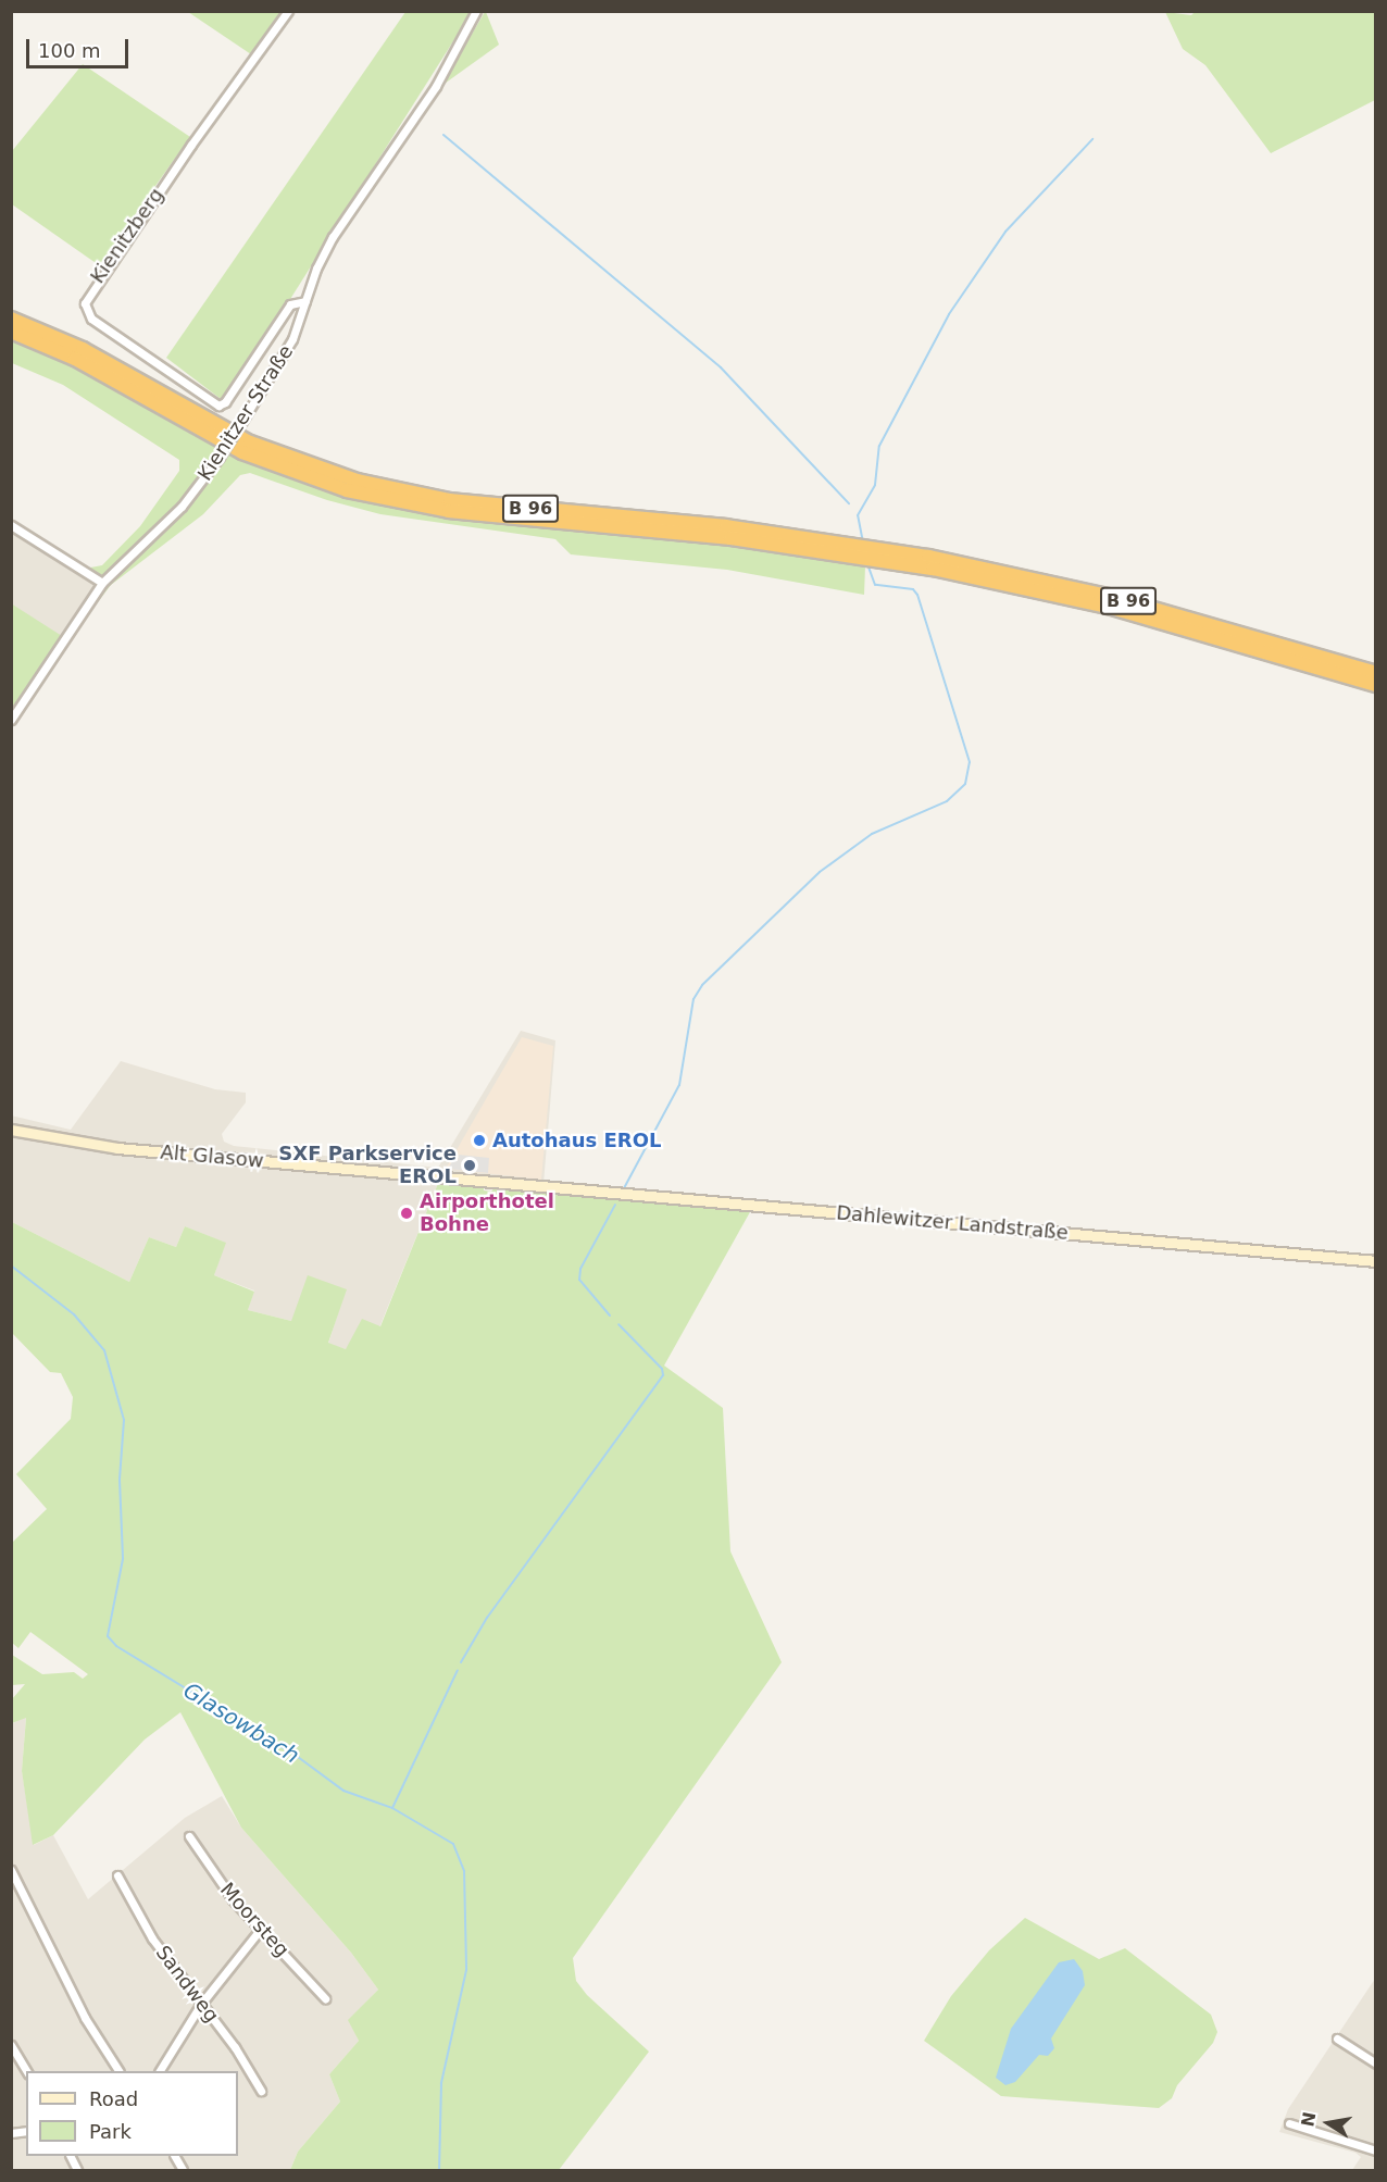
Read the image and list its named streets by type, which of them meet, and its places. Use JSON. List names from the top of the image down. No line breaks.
{"streets":{"highway":["B 96"],"street":["Kienitzberg","Kienitzer Straße","Alt Glasow","Dahlewitzer Landstraße","Moorsteg","Sandweg"]},"crossings":[["Kienitzberg","Kienitzer Straße"],["Alt Glasow","Dahlewitzer Landstraße"]],"water":["Glasowbach"],"places":["Autohaus EROL","SXF Parkservice EROL","Airporthotel Bohne"],"legend":["Road","Park"],"scale_bar":"100 m","north":"left"}
